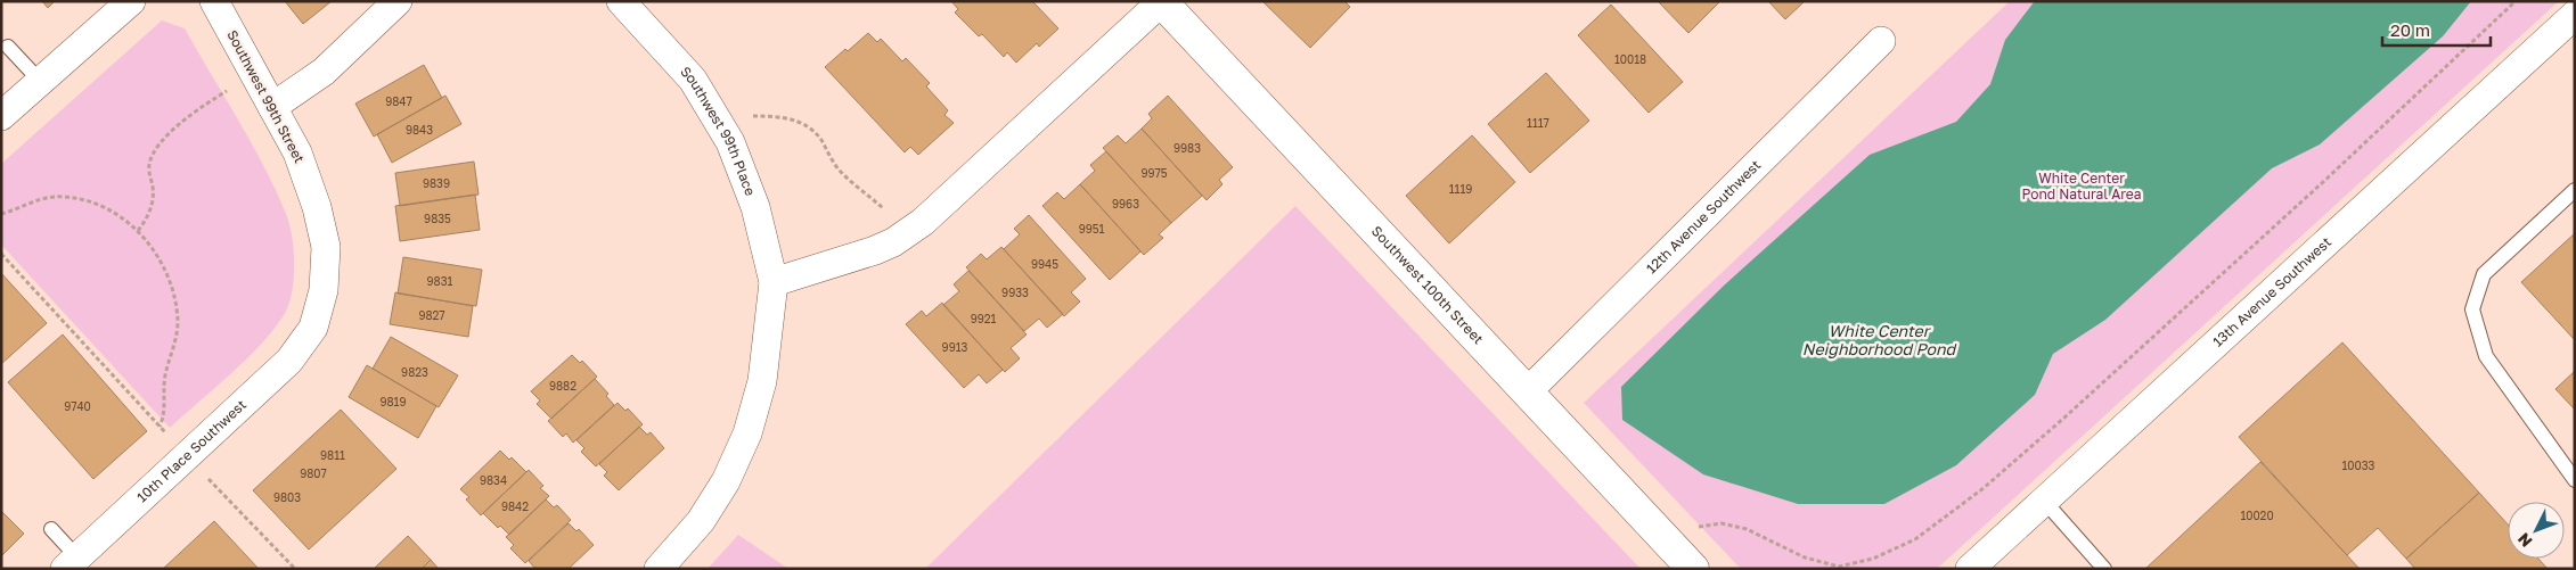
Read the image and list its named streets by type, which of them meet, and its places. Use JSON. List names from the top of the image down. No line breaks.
{"streets":{"street":["Southwest 99th Street","Southwest 99th Place","12th Avenue Southwest","Southwest 100th Street","13th Avenue Southwest","10th Place Southwest"]},"crossings":[["Southwest 99th Street","10th Place Southwest"],["12th Avenue Southwest","Southwest 100th Street"]],"water":["White Center Neighborhood Pond"],"parks":["White Center Pond Natural Area"],"house_numbers":["10018","9847","1117","9843","9983","9975","9839","1119","9963","9835","9951","9945","9831","9933","9827","9921","9913","9823","9882","9819","9740","9811","10033","9807","9834","9803","9842","10020"],"scale_bar":"20 m","north":"bottom left"}
